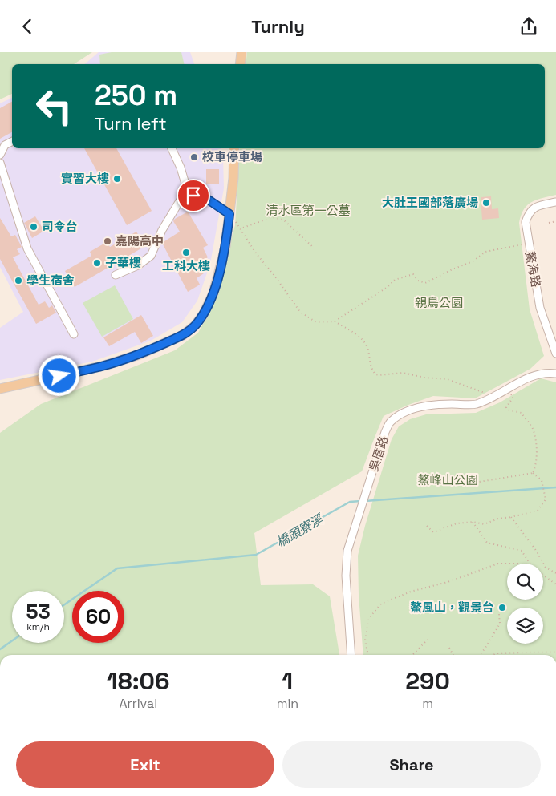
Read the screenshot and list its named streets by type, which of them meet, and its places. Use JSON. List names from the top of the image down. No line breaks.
{"streets":{"street":["鰲海路","吳厝路"]},"water":["橋頭寮溪"],"parks":["清水區第一公墓","親鳥公園","鰲峰山公園"],"places":["校車停車場","實習大樓","大肚王國部落廣場","司令台","嘉陽高中","工科大樓","子華樓","學生宿舍","鰲風山，觀景台"],"page":{"header":"Turnly","turn":["250 m","Turn left"],"speed":"53 km/h","limit":"60","eta":["18:06","Arrival","1","min","290","m"],"buttons":["Exit","Share"]}}
